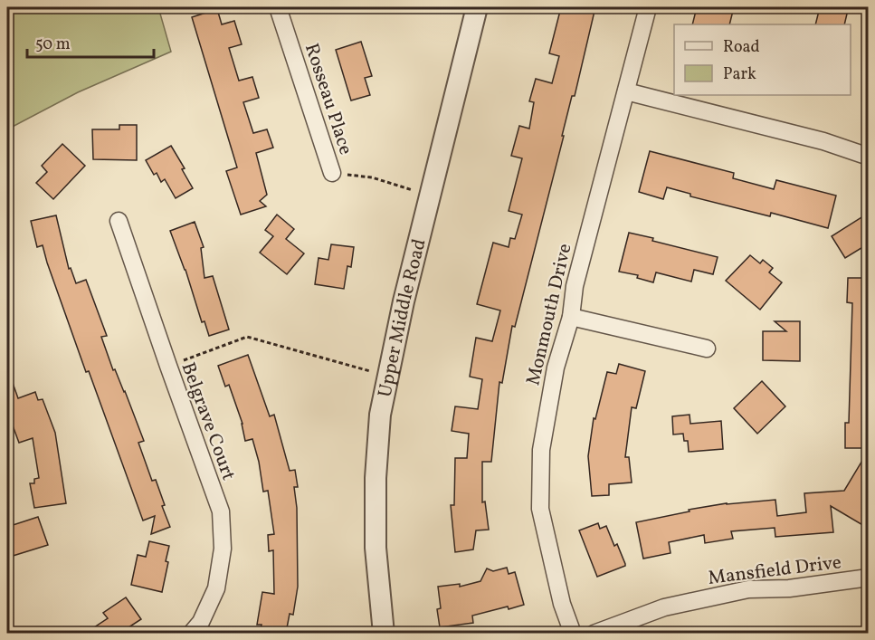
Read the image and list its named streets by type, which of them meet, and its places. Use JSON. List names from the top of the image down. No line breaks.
{"streets":{"street":["Rosseau Place","Monmouth Drive","Upper Middle Road","Belgrave Court","Mansfield Drive"]},"legend":["Road","Park"],"scale_bar":"50 m"}
